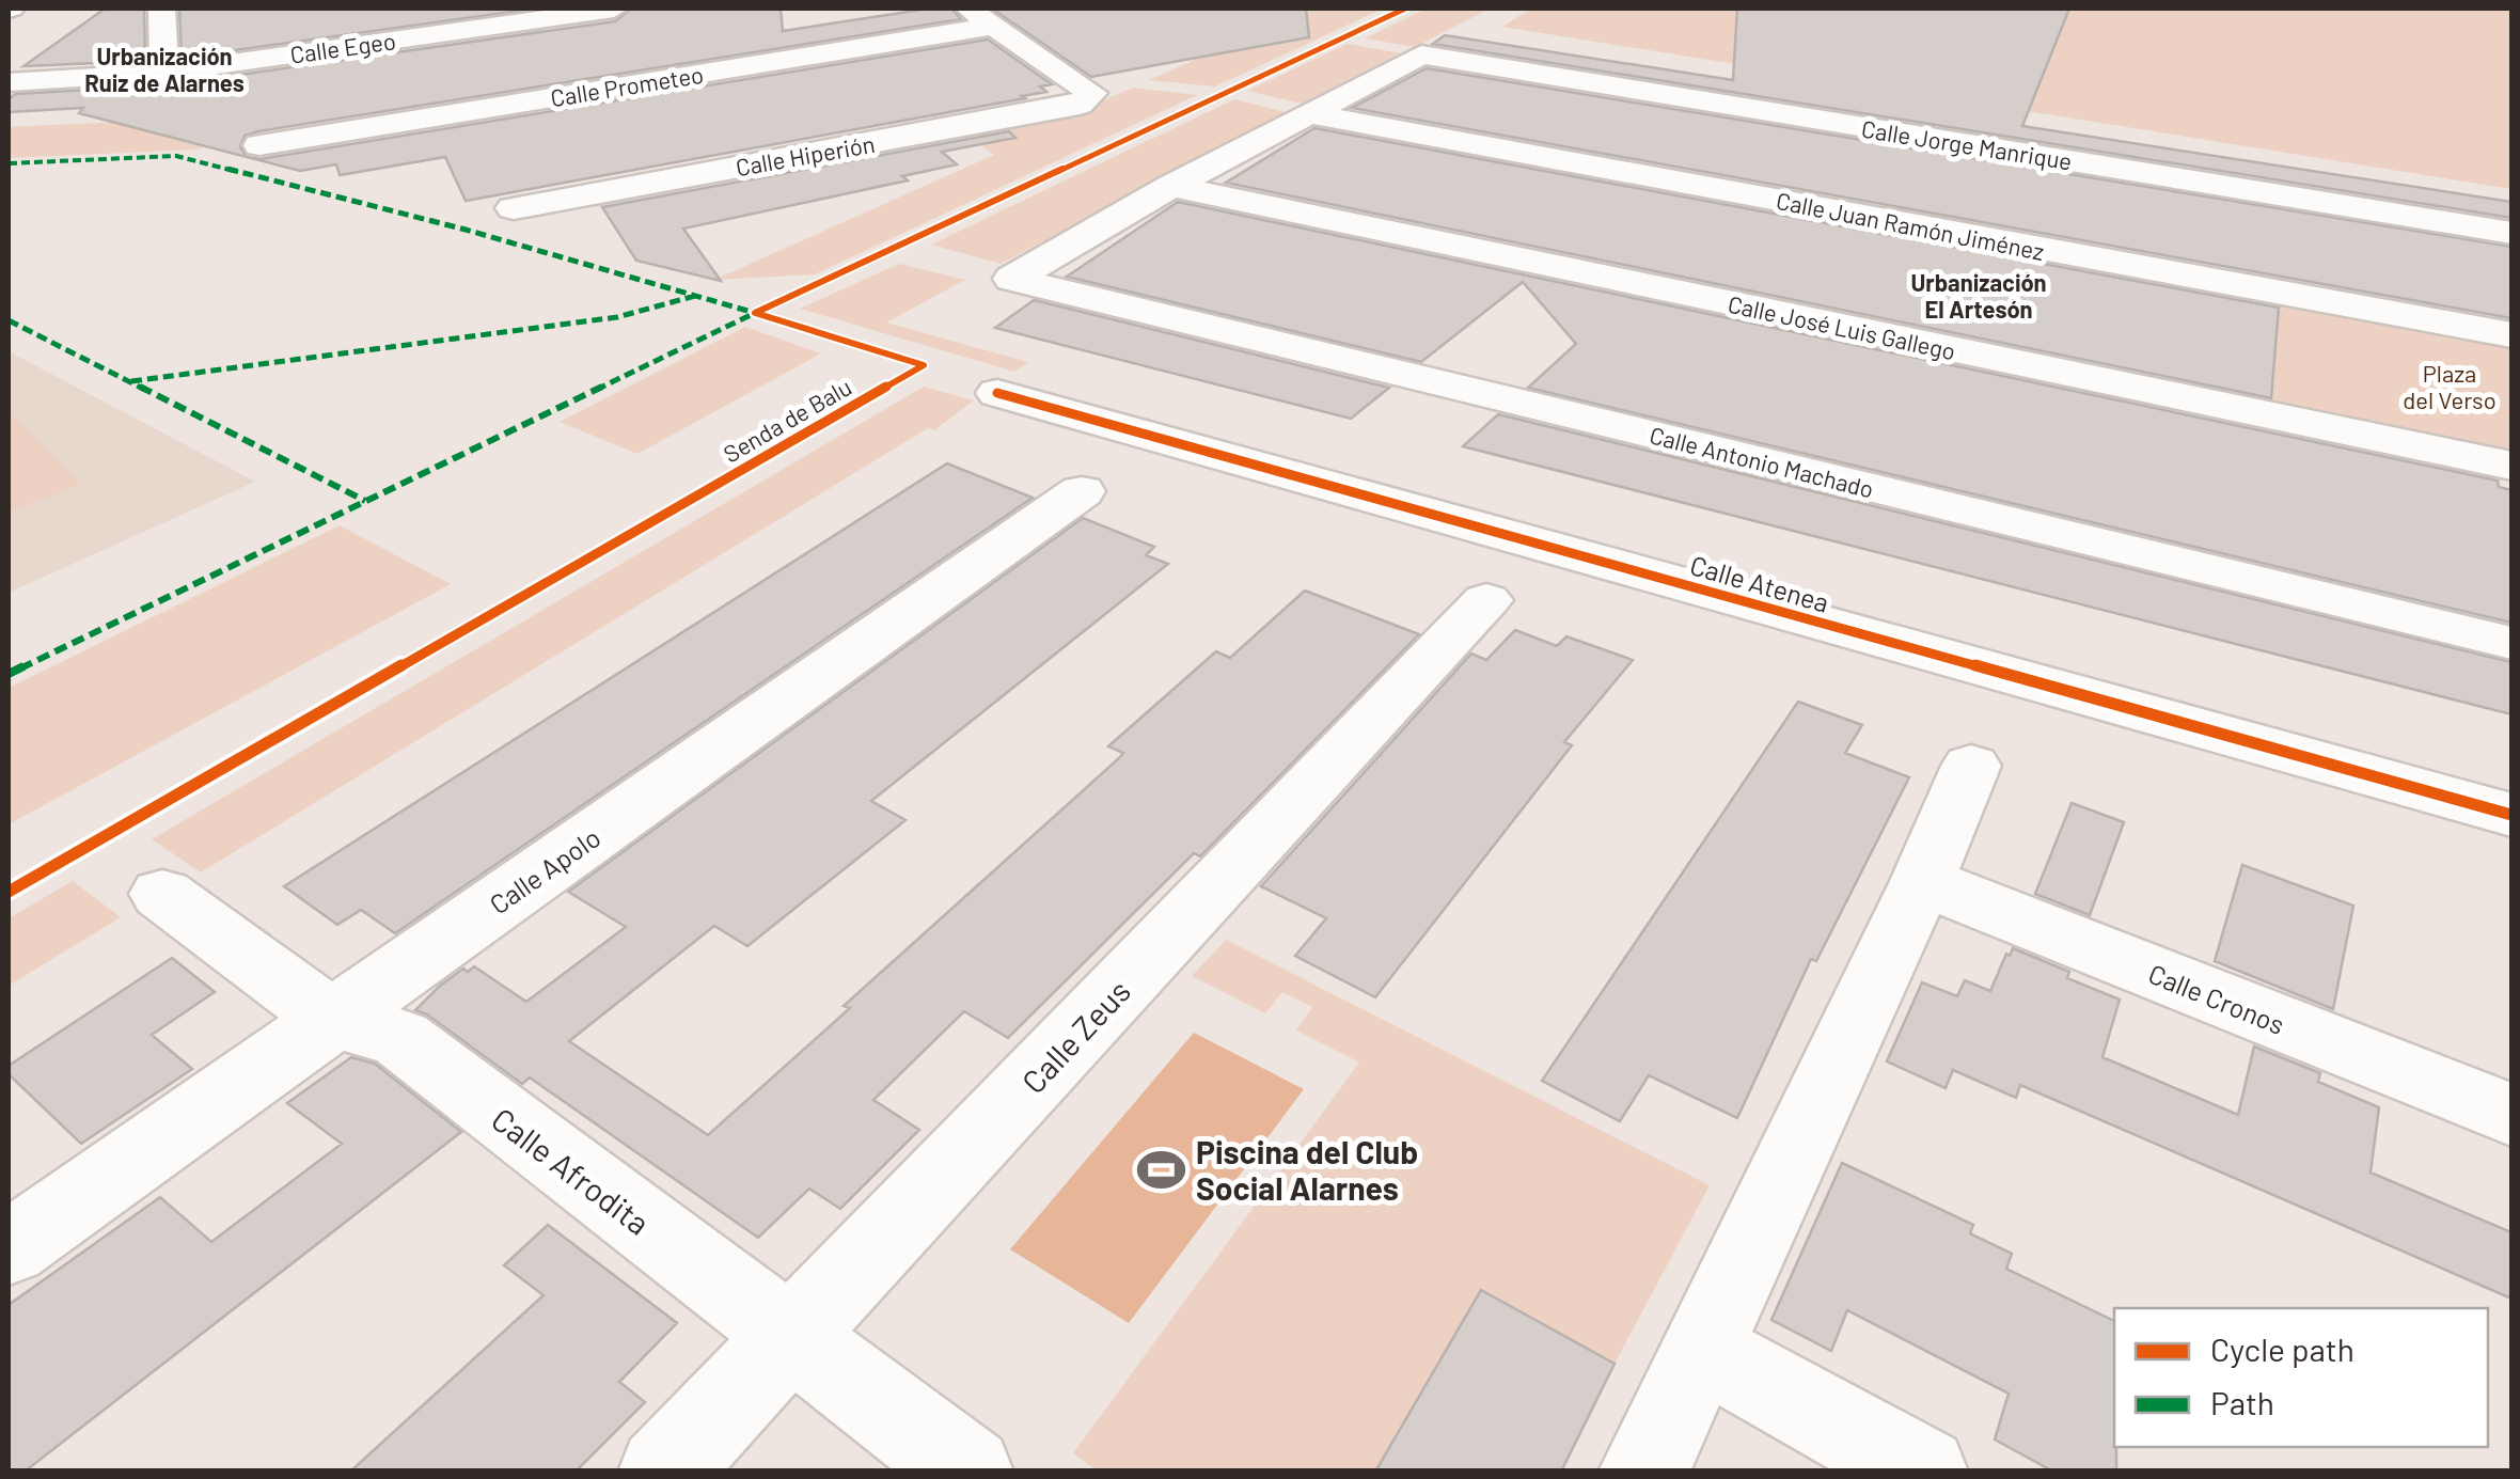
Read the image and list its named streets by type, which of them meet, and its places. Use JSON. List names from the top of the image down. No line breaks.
{"streets":{"street":["Calle Egeo","Calle Prometeo","Calle Jorge Manrique","Calle Hiperión","Calle Juan Ramón Jiménez","Calle José Luis Gallego","Calle Antonio Machado","Calle Atenea","Calle Apolo","Calle Cronos","Calle Zeus","Calle Afrodita"],"cycle path":["Senda de Balu"]},"crossings":[["Calle Prometeo","Calle Hiperión"],["Calle Jorge Manrique","Calle Juan Ramón Jiménez"],["Calle José Luis Gallego","Calle Antonio Machado"],["Calle Apolo","Calle Afrodita"],["Calle Zeus","Calle Afrodita"]],"districts":["Urbanización Ruiz de Alarnes","Urbanización El Artesón"],"parks":["Plaza del Verso"],"places":{"sports":["Piscina del Club Social Alarnes"]},"legend":["Cycle path","Path"]}
